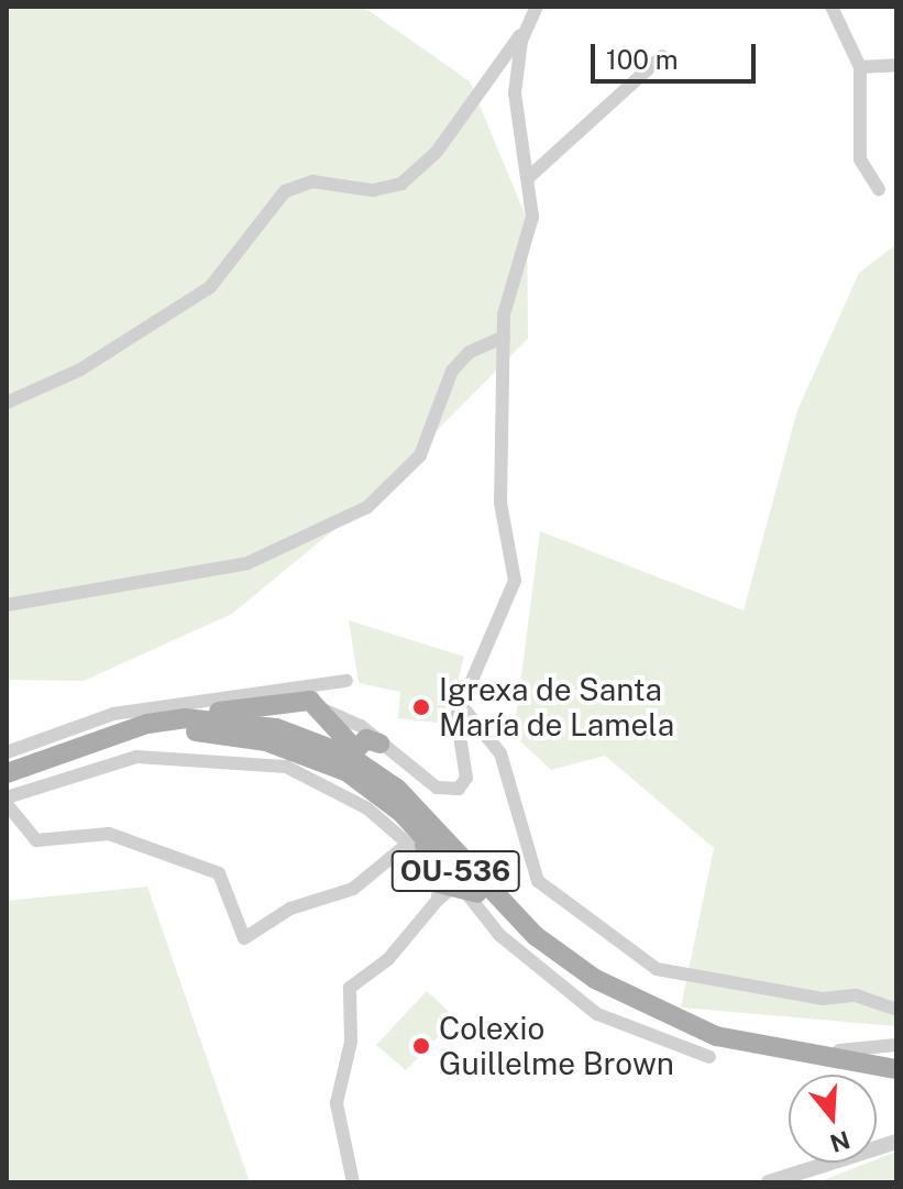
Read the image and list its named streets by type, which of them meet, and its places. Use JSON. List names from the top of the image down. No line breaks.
{"streets":{"main road":["OU-536"]},"places":["Igrexa de Santa María de Lamela","Colexio Guillelme Brown"],"scale_bar":"100 m","north":"bottom"}
